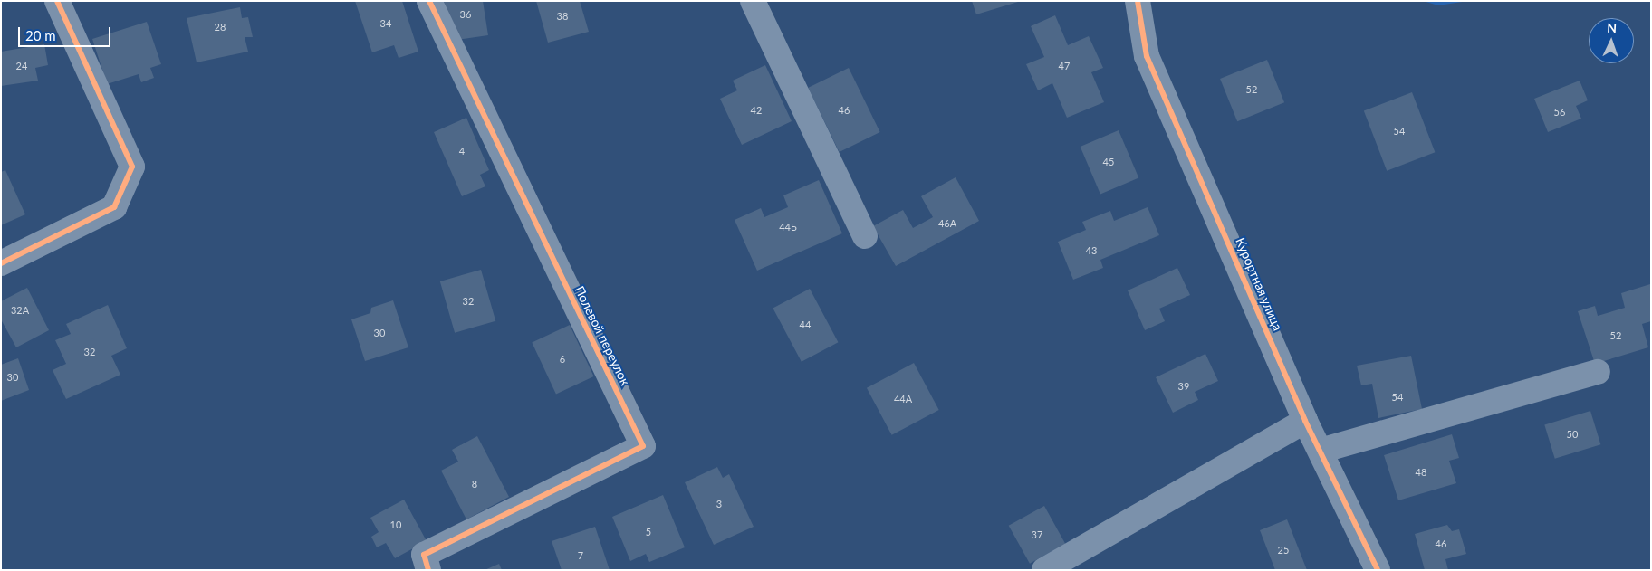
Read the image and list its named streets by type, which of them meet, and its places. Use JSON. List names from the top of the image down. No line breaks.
{"streets":{"street":["Курортная улица","Полевой переулок"]},"house_numbers":["36","38","34","28","24","47","52","42","46","56","54","4","45","46А","44Б","43","32","32А","44","30","52","32","6","30","39","54","44А","50","48","8","3","10","5","37","46","25","7"],"scale_bar":"20 m","north":"top"}
